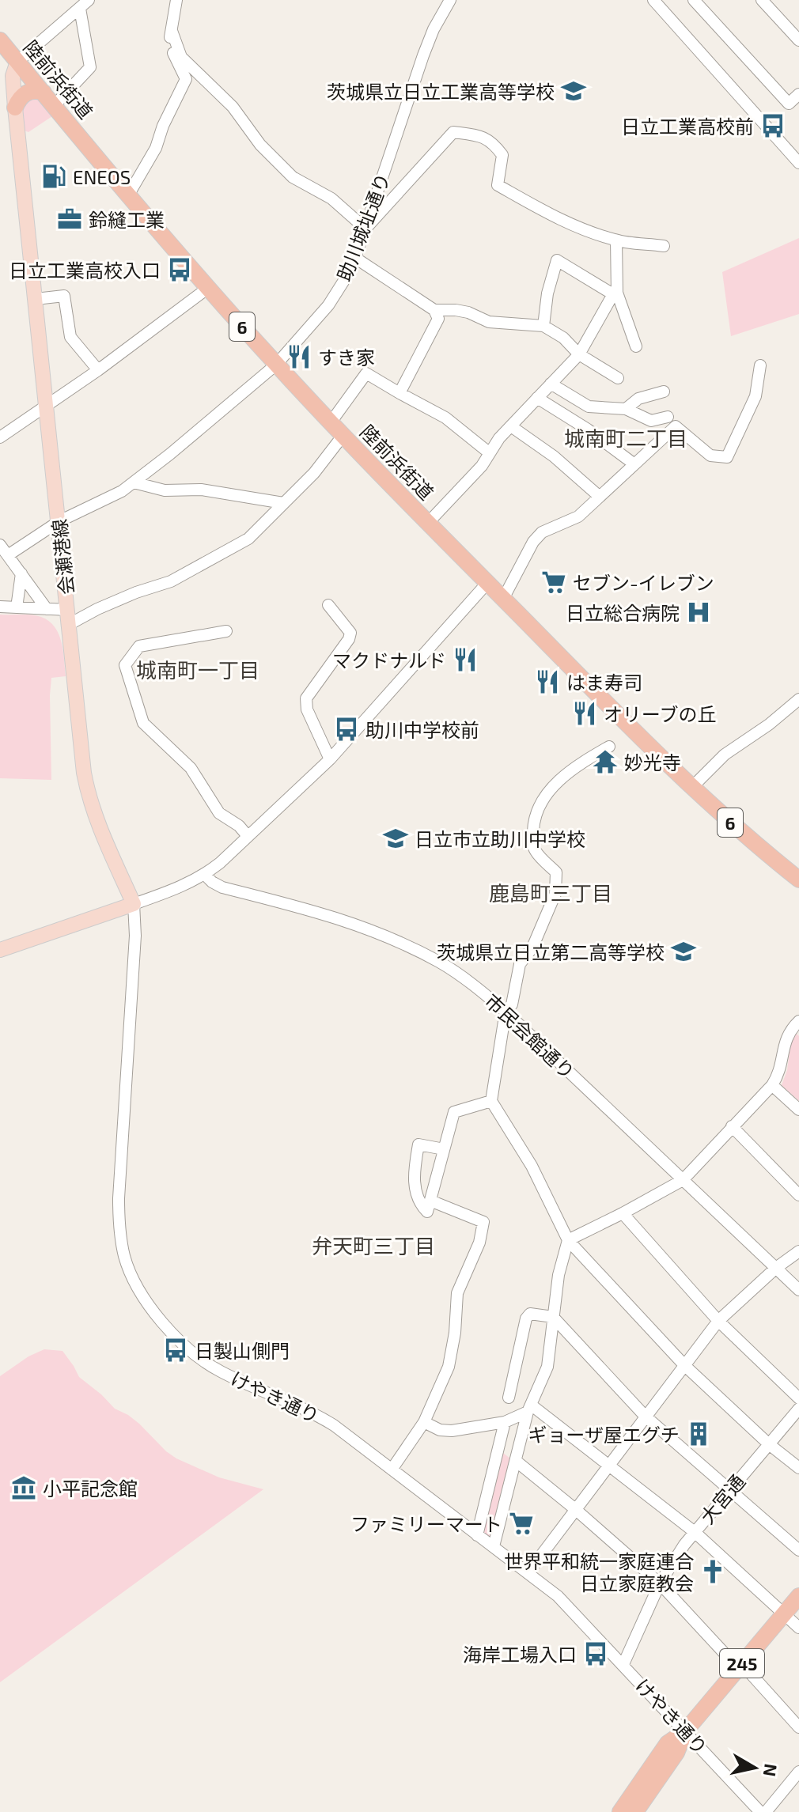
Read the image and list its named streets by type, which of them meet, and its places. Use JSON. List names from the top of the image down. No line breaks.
{"streets":{"highway":["陸前浜街道","6","245"],"main road":["会瀬港線"],"street":["助川城址通り","市民会館通り","けやき通り","大宮通"]},"crossings":[["陸前浜街道","助川城址通り"],["陸前浜街道","会瀬港線"],["助川城址通り","会瀬港線"],["会瀬港線","けやき通り"],["けやき通り","大宮通"],["けやき通り","245"]],"districts":["城南町二丁目","城南町一丁目","鹿島町三丁目","弁天町三丁目"],"places":{"school or university":["茨城県立日立工業高等学校","日立市立助川中学校","茨城県立日立第二高等学校"],"bus stop":["日立工業高校前","日立工業高校入口","助川中学校前","日製山側門","海岸工場入口"],"fuel station":["ENEOS"],"office":["鈴縫工業"],"restaurant":["すき家","マクドナルド","はま寿司","オリーブの丘"],"supermarket":["セブン-イレブン","ファミリーマート"],"hospital":["日立総合病院"],"temple":["妙光寺"],"building":["ギョーザ屋エグチ"],"museum":["小平記念館"],"church":["世界平和統一家庭連合 日立家庭教会"]},"north":"right"}
